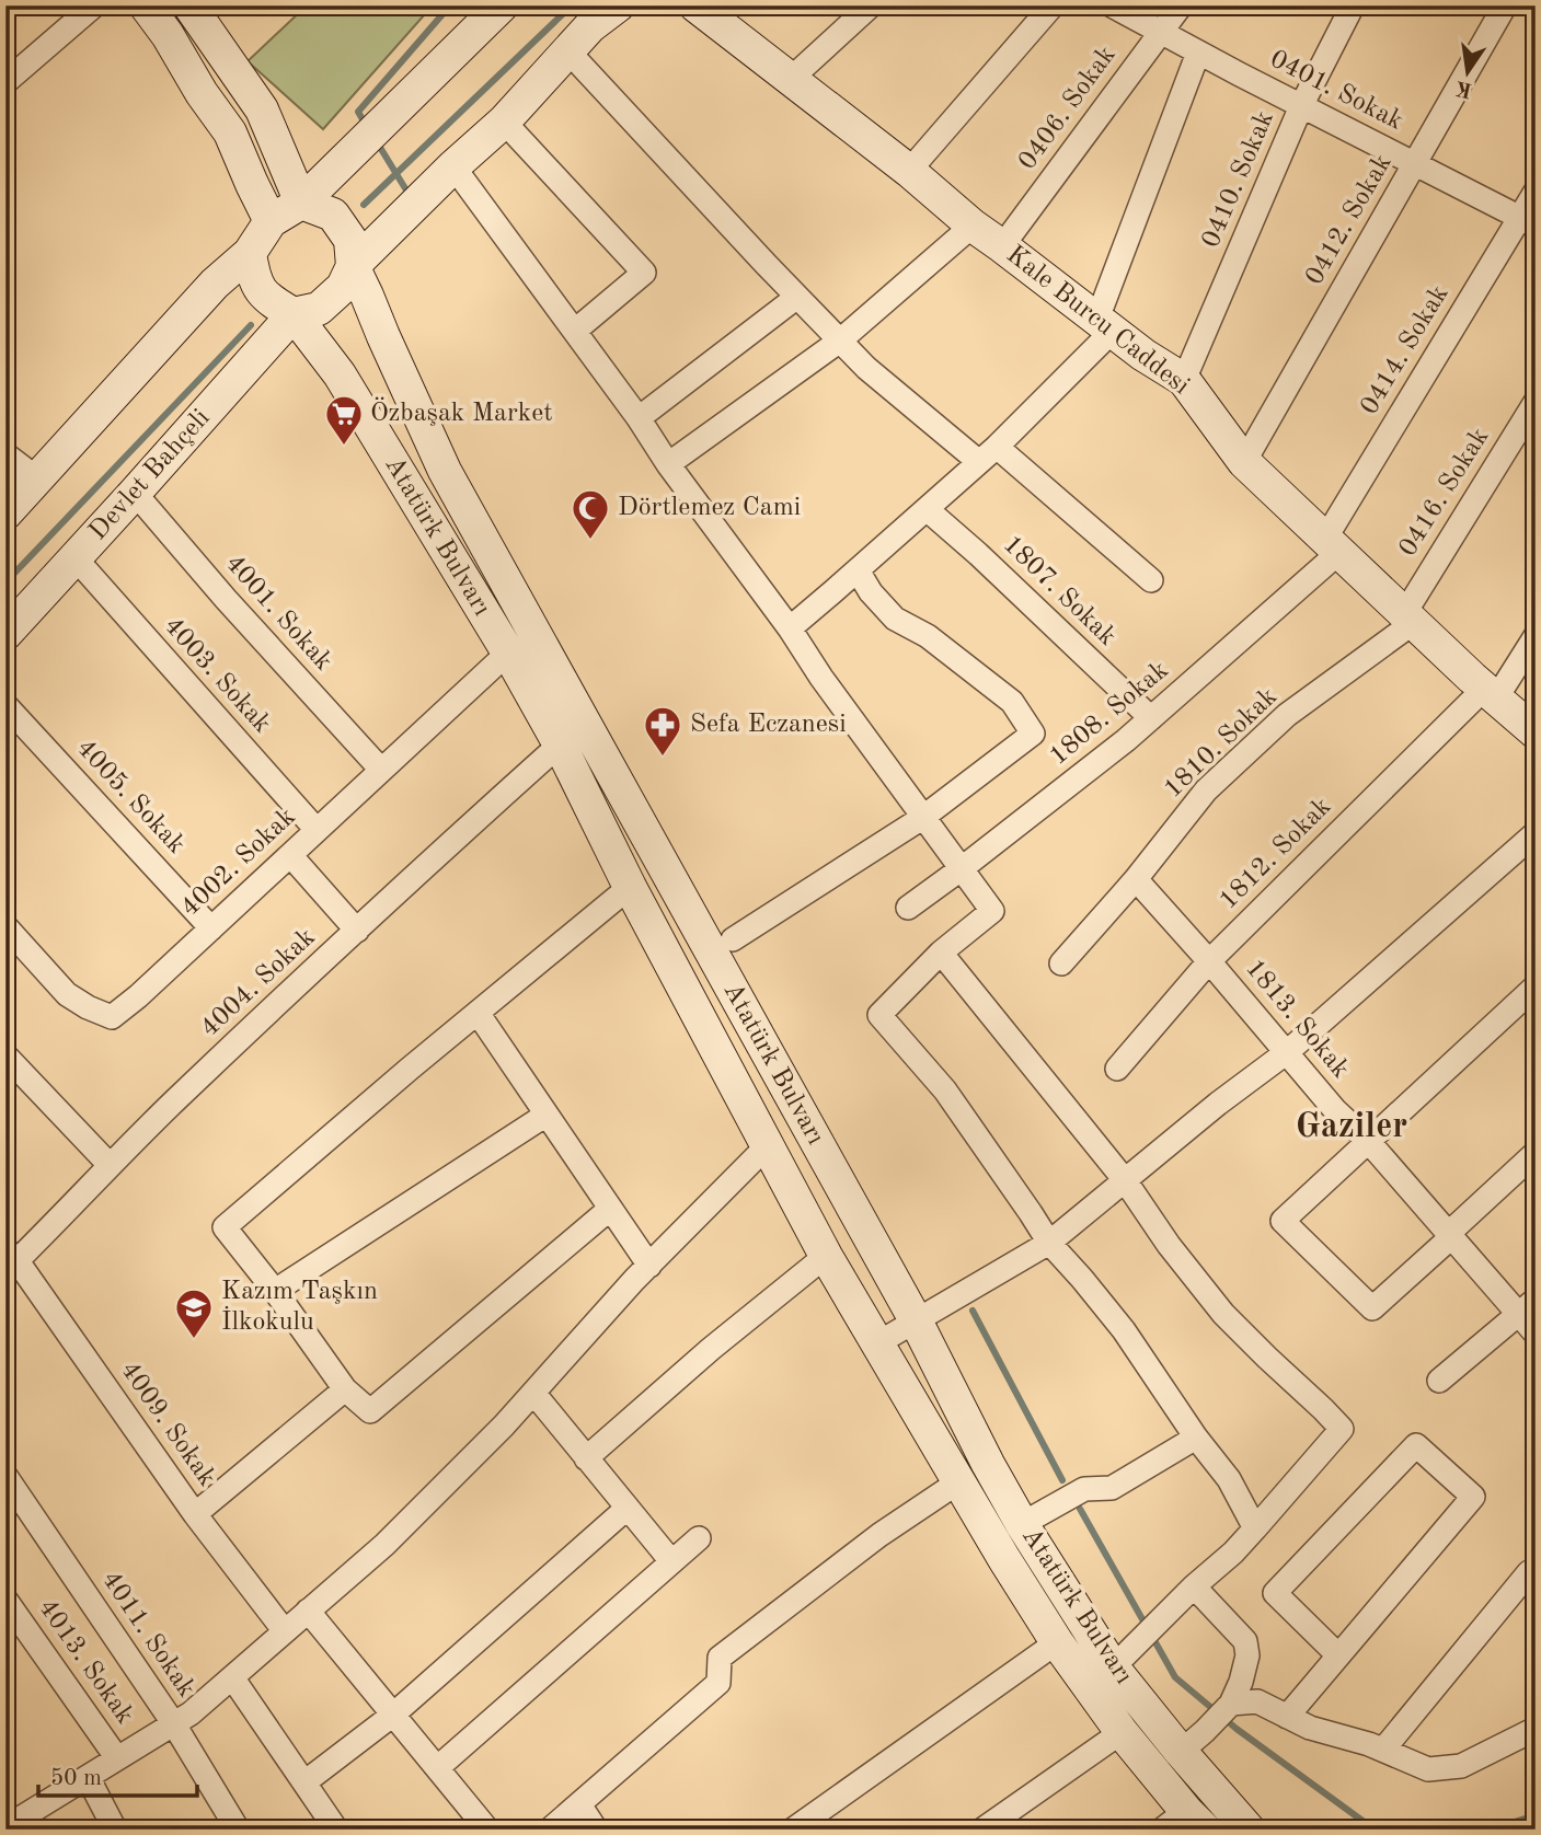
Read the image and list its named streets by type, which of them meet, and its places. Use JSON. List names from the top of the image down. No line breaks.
{"streets":{"main road":["Kale Burcu Caddesi","Devlet Bahçeli","Atatürk Bulvarı"],"street":["0401. Sokak","0406. Sokak","0410. Sokak","0412. Sokak","0414. Sokak","0416. Sokak","1807. Sokak","4001. Sokak","4003. Sokak","1808. Sokak","1810. Sokak","4005. Sokak","1812. Sokak","4002. Sokak","4004. Sokak","1813. Sokak","4009. Sokak","4011. Sokak","4013. Sokak"]},"crossings":[["0401. Sokak","0406. Sokak"],["0401. Sokak","0410. Sokak"],["0401. Sokak","0412. Sokak"],["0401. Sokak","0414. Sokak"],["0406. Sokak","Kale Burcu Caddesi"],["0410. Sokak","Kale Burcu Caddesi"],["0412. Sokak","Kale Burcu Caddesi"],["Kale Burcu Caddesi","0414. Sokak"],["Kale Burcu Caddesi","0416. Sokak"],["Kale Burcu Caddesi","1808. Sokak"],["Kale Burcu Caddesi","1810. Sokak"],["Kale Burcu Caddesi","1812. Sokak"],["0414. Sokak","1808. Sokak"],["Devlet Bahçeli","Atatürk Bulvarı"],["Devlet Bahçeli","4001. Sokak"],["Devlet Bahçeli","4003. Sokak"],["0416. Sokak","1810. Sokak"],["Atatürk Bulvarı","4002. Sokak"],["Atatürk Bulvarı","4004. Sokak"],["1807. Sokak","1808. Sokak"],["4001. Sokak","4002. Sokak"],["4003. Sokak","4002. Sokak"],["1810. Sokak","1813. Sokak"],["4005. Sokak","4002. Sokak"],["1812. Sokak","1813. Sokak"],["4004. Sokak","4009. Sokak"]],"districts":["Gaziler"],"places":{"supermarket":["Özbaşak Market"],"mosque":["Dörtlemez Cami"],"pharmacy":["Sefa Eczanesi"],"school or university":["Kazım Taşkın İlkokulu"]},"scale_bar":"50 m","north":"bottom"}
